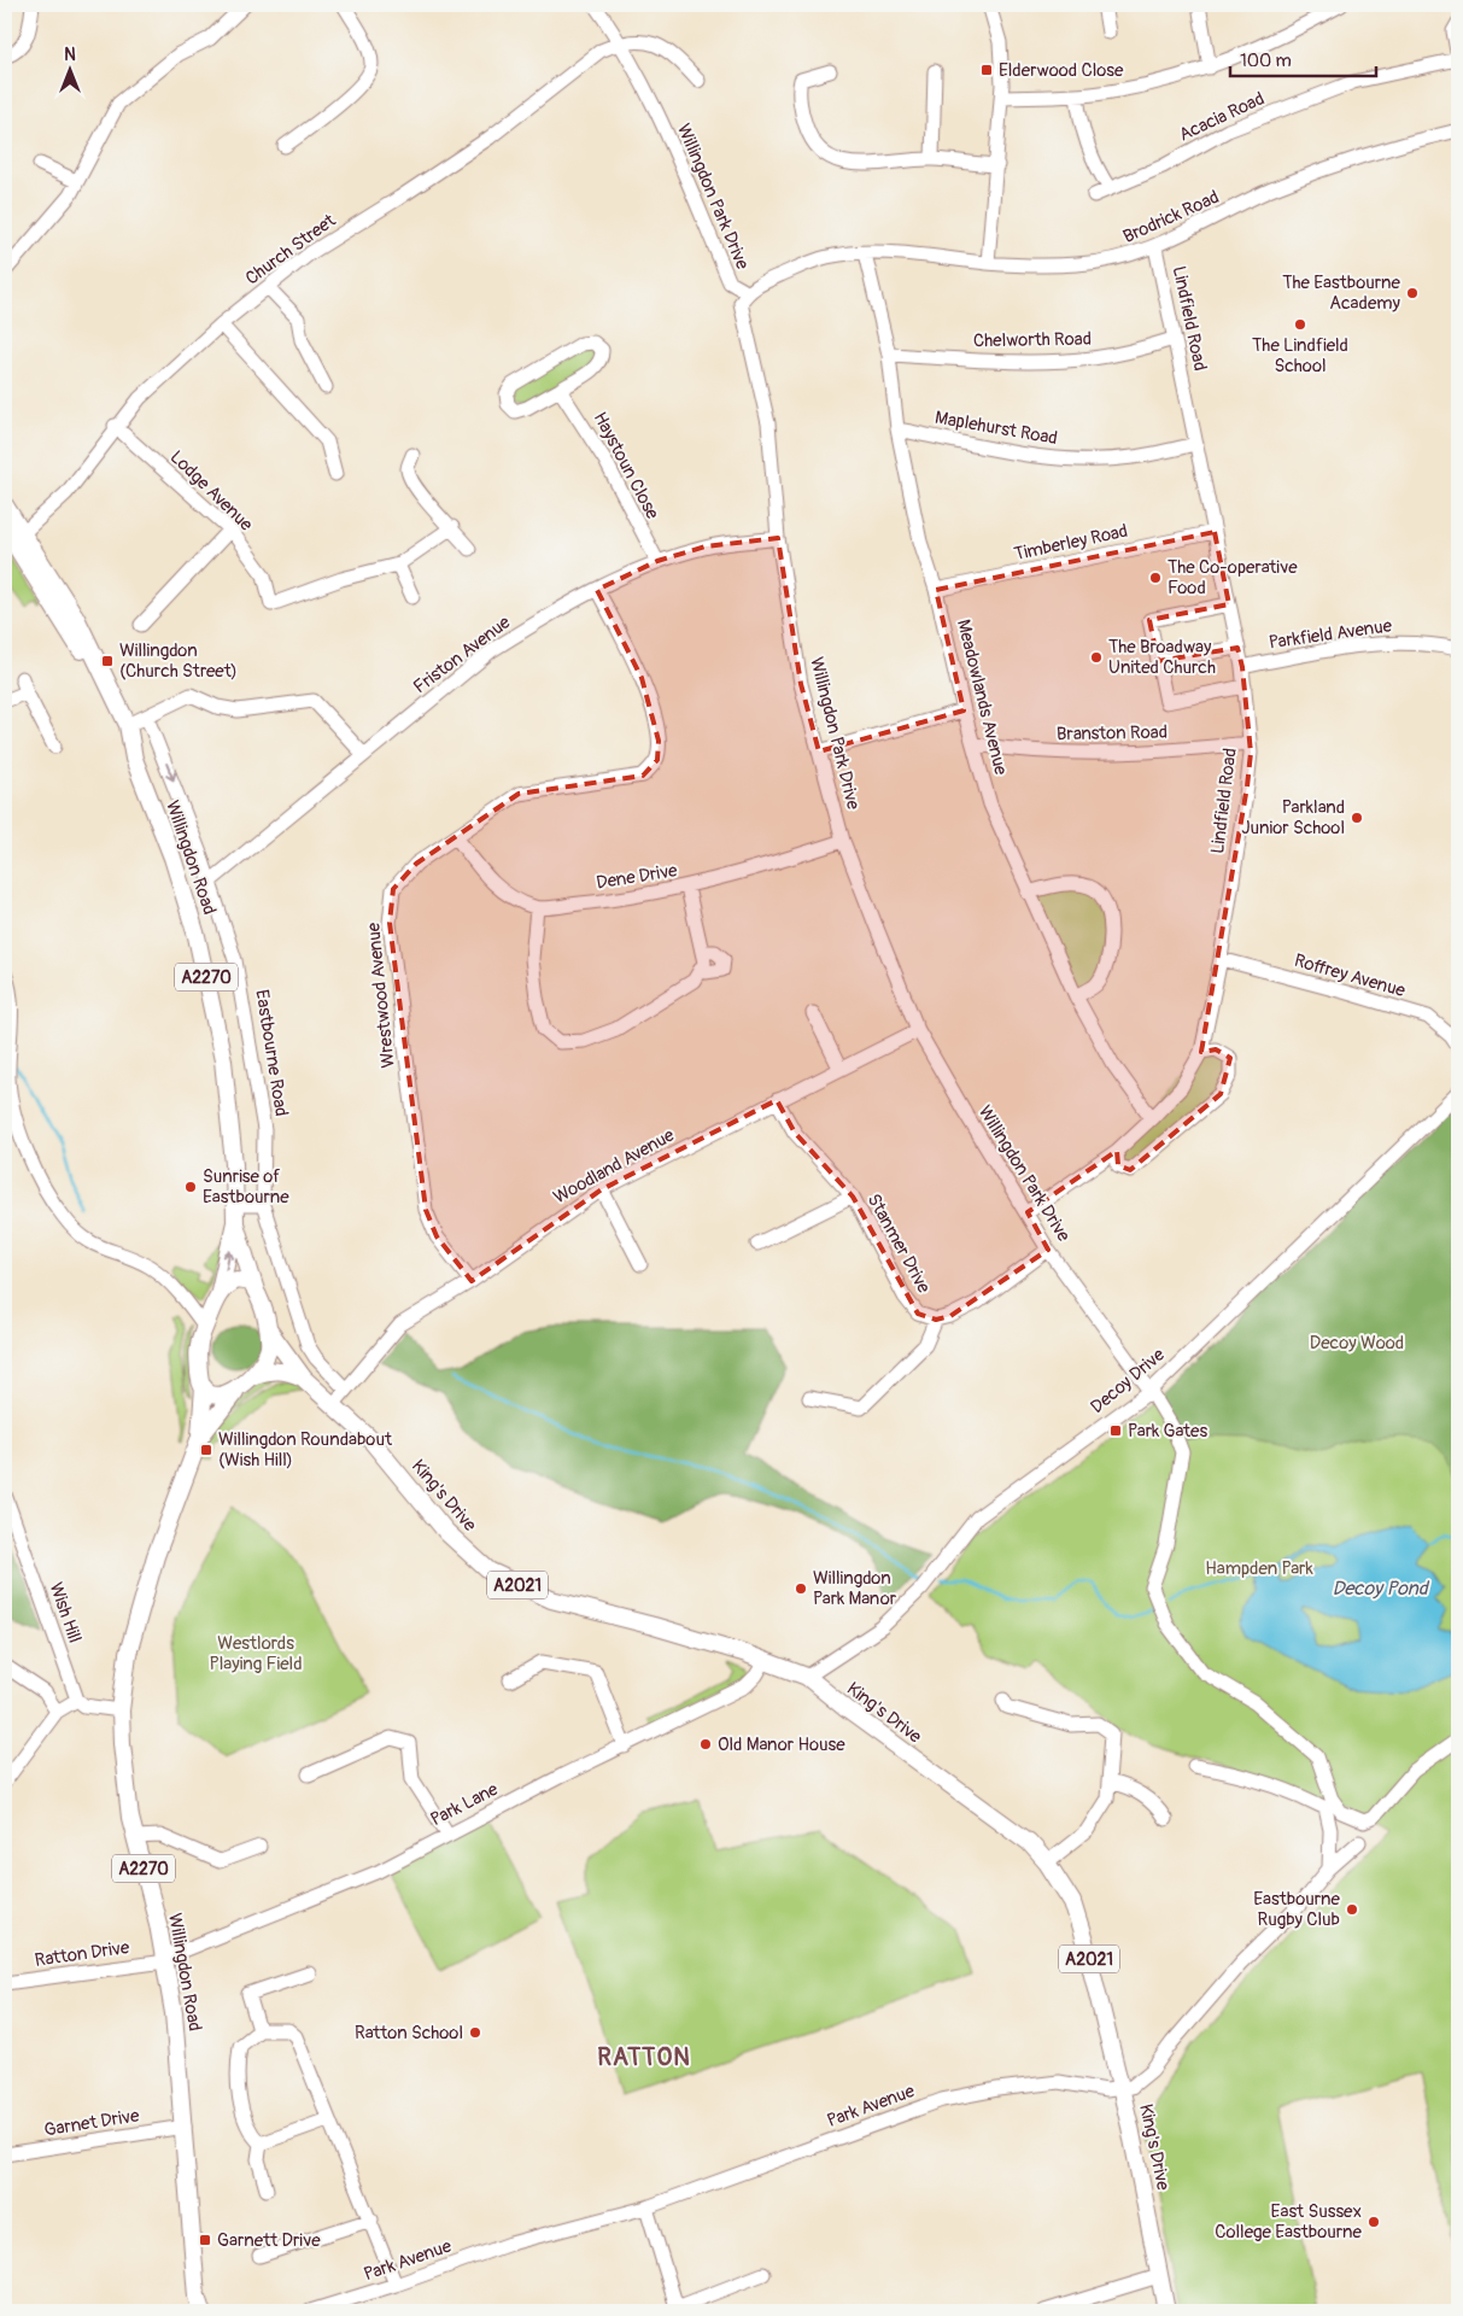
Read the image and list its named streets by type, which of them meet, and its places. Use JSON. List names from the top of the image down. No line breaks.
{"streets":{"main road":["Willingdon Road","A2270","King's Drive","A2021"],"street":["Acacia Road","Willingdon Park Drive","Brodrick Road","Church Street","Lindfield Road","Chelworth Road","Maplehurst Road","Haystoun Close","Lodge Avenue","Timberley Road","Parkfield Avenue","Friston Avenue","Meadowlands Avenue","Branston Road","Dene Drive","Roffrey Avenue","Wrestwood Avenue","Eastbourne Road","Woodland Avenue","Stanmer Drive","Decoy Drive","Wish Hill","Park Lane","Ratton Drive","Park Avenue","Garnet Drive"]},"crossings":[["Willingdon Park Drive","Brodrick Road"],["Willingdon Park Drive","Church Street"],["Willingdon Park Drive","Lindfield Road"],["Willingdon Park Drive","Friston Avenue"],["Willingdon Park Drive","Dene Drive"],["Willingdon Park Drive","Woodland Avenue"],["Willingdon Park Drive","Decoy Drive"],["Brodrick Road","Lindfield Road"],["Brodrick Road","Meadowlands Avenue"],["Church Street","Lodge Avenue"],["Church Street","Willingdon Road"],["Church Street","A2270"],["Lindfield Road","Chelworth Road"],["Lindfield Road","Maplehurst Road"],["Lindfield Road","Timberley Road"],["Lindfield Road","Parkfield Avenue"],["Lindfield Road","Meadowlands Avenue"],["Lindfield Road","Branston Road"],["Lindfield Road","Roffrey Avenue"],["Chelworth Road","Meadowlands Avenue"],["Maplehurst Road","Meadowlands Avenue"],["Haystoun Close","Friston Avenue"],["Timberley Road","Meadowlands Avenue"],["Friston Avenue","Wrestwood Avenue"],["Friston Avenue","Eastbourne Road"],["Meadowlands Avenue","Branston Road"],["Willingdon Road","A2270"],["Willingdon Road","King's Drive"],["Willingdon Road","Park Lane"],["Willingdon Road","Ratton Drive"],["Willingdon Road","Garnet Drive"],["Wrestwood Avenue","Woodland Avenue"],["Eastbourne Road","Woodland Avenue"],["Woodland Avenue","Stanmer Drive"],["Woodland Avenue","King's Drive"],["Decoy Drive","King's Drive"],["King's Drive","Park Lane"],["King's Drive","Park Avenue"],["Park Lane","Ratton Drive"]],"districts":["RATTON"],"water":["Decoy Pond"],"parks":["Decoy Wood","Hampden Park","Westlords Playing Field"],"places":{"transit":["Elderwood Close","Willingdon (Church Street)","Park Gates","Willingdon Roundabout (Wish Hill)","Garnett Drive"],"other":["The Eastbourne Academy","The Lindfield School","The Co-operative Food","The Broadway United Church","Parkland Junior School","Sunrise of Eastbourne","Willingdon Park Manor","Old Manor House","Eastbourne Rugby Club","Ratton School","East Sussex College Eastbourne"]},"scale_bar":"100 m","north":"top"}
